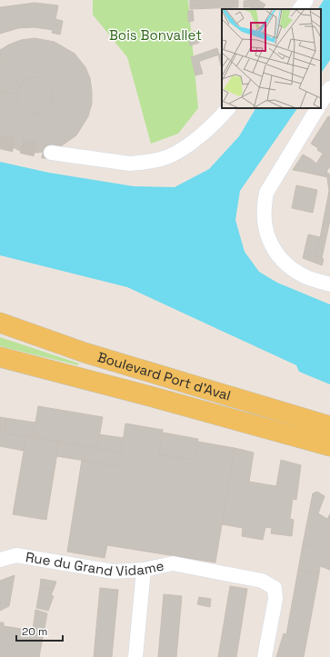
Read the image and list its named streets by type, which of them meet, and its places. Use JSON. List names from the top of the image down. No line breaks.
{"streets":{"main road":["Boulevard Port d'Aval"],"street":["Rue du Grand Vidame"]},"parks":["Bois Bonvallet"],"scale_bar":"20 m"}
